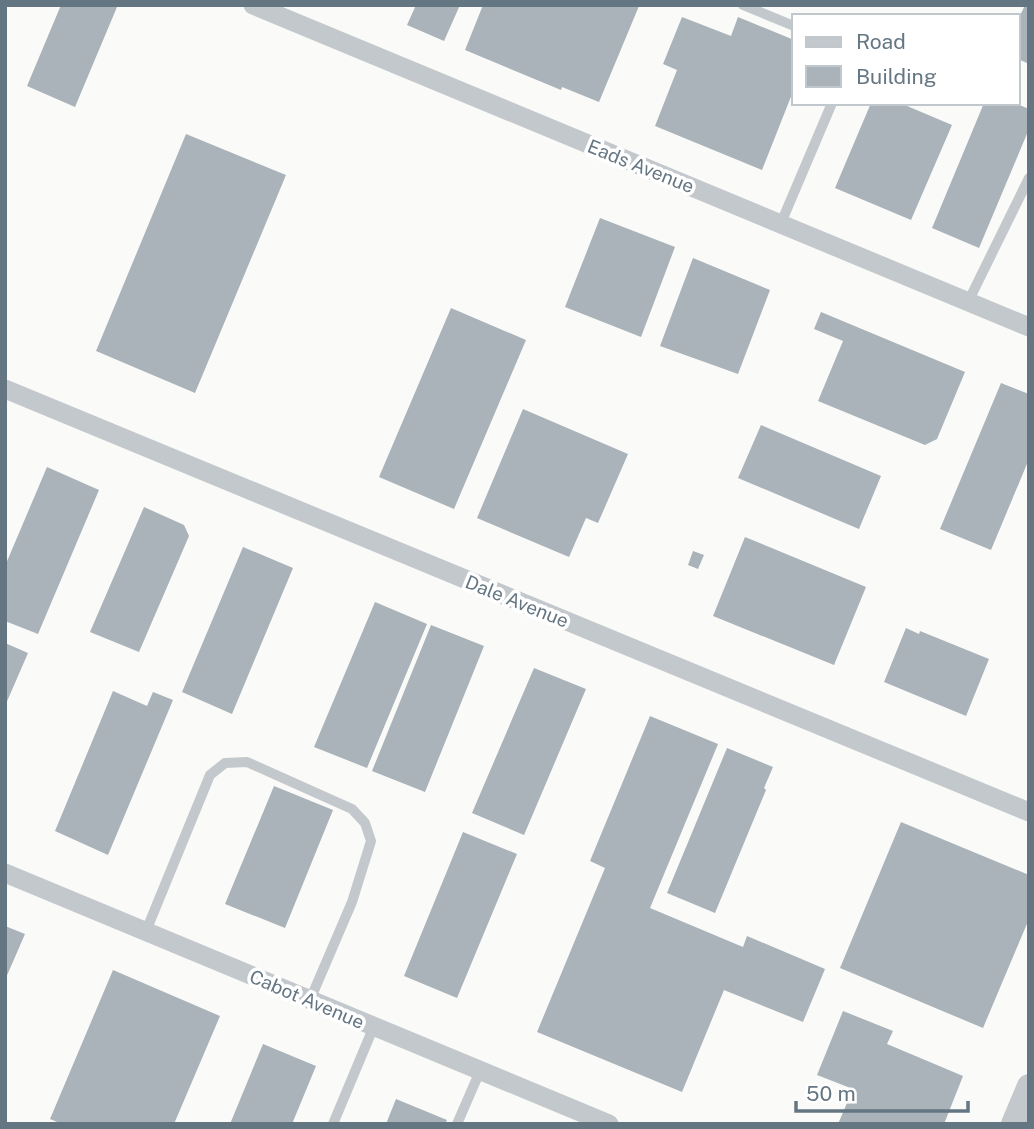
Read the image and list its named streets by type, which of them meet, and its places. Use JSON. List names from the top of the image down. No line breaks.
{"streets":{"street":["Eads Avenue","Dale Avenue","Cabot Avenue"]},"legend":["Road","Building"],"scale_bar":"50 m"}
